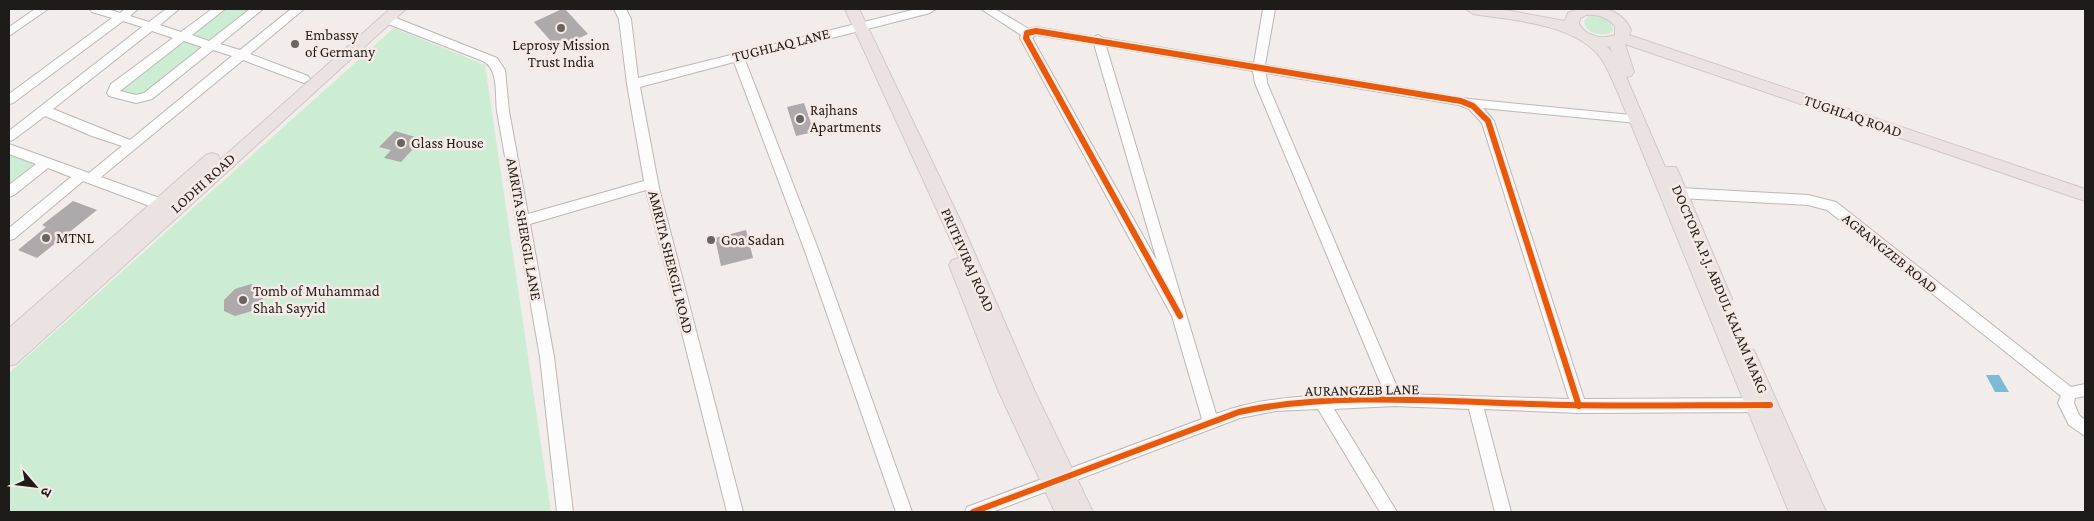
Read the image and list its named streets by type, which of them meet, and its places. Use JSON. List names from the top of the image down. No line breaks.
{"streets":{"main road":["TUGHLAQ ROAD","LODHI ROAD","PRITHVIRAJ ROAD","DOCTOR A.P.J. ABDUL KALAM MARG"],"street":["TUGHLAQ LANE","AMRITA SHERGIL LANE","AGRANGZEB ROAD","AMRITA SHERGIL ROAD","AURANGZEB LANE"]},"crossings":[["TUGHLAQ LANE","PRITHVIRAJ ROAD"],["TUGHLAQ LANE","AMRITA SHERGIL ROAD"],["LODHI ROAD","AMRITA SHERGIL LANE"],["AGRANGZEB ROAD","DOCTOR A.P.J. ABDUL KALAM MARG"],["PRITHVIRAJ ROAD","AURANGZEB LANE"],["DOCTOR A.P.J. ABDUL KALAM MARG","AURANGZEB LANE"]],"places":["Leprosy Mission Trust India","Embassy of Germany","Rajhans Apartments","Glass House","MTNL","Goa Sadan","Tomb of Muhammad Shah Sayyid"],"north":"bottom right"}
